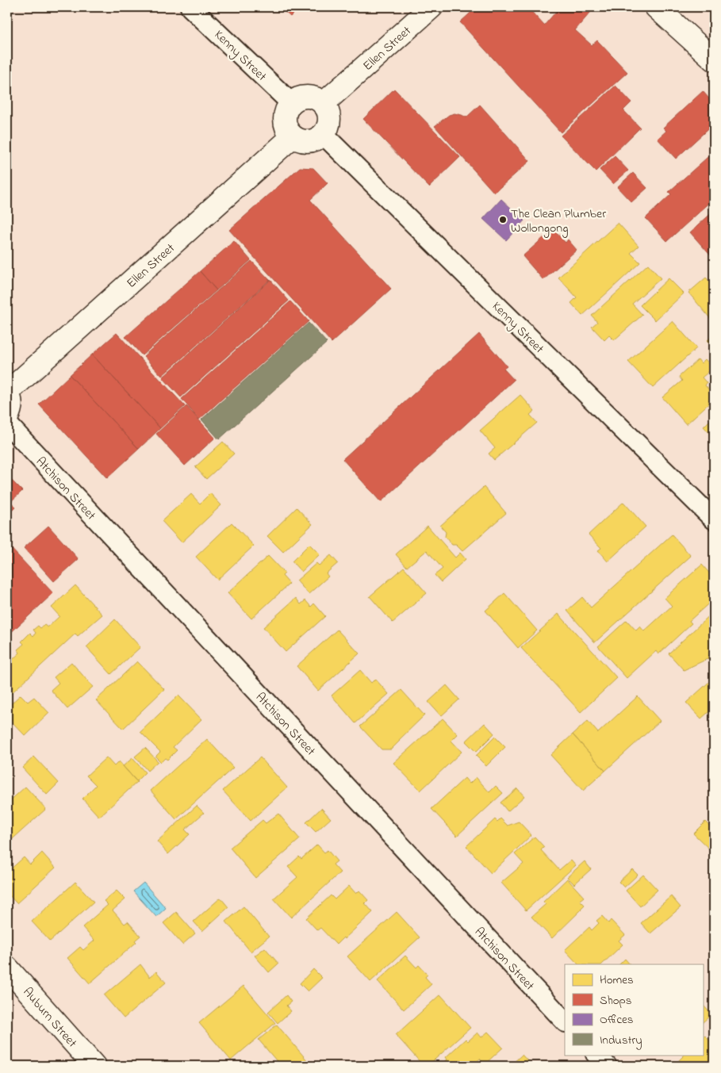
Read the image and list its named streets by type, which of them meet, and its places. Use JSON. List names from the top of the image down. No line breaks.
{"streets":{"street":["Ellen Street","Kenny Street","Atchison Street","Auburn Street"]},"crossings":[["Ellen Street","Kenny Street"]],"places":["The Clean Plumber Wollongong"],"legend":["Homes","Shops","Offices","Industry"]}
